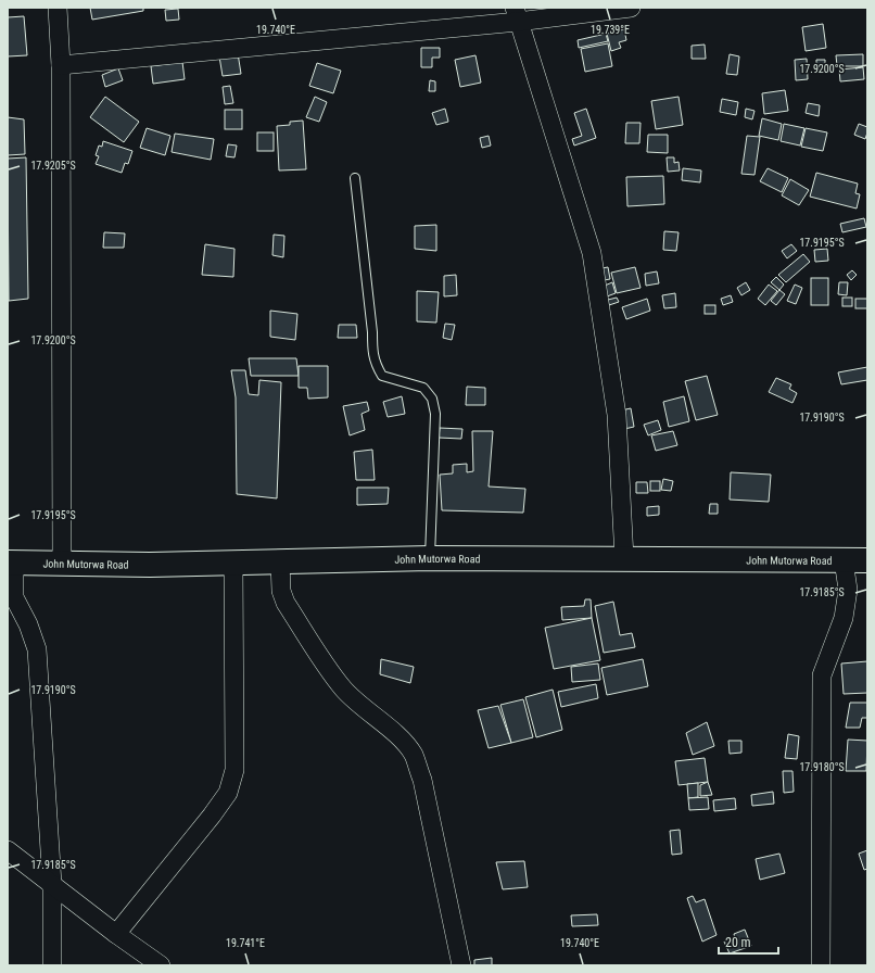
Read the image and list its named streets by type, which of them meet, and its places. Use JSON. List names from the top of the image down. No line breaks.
{"streets":{"street":["John Mutorwa Road"]},"scale_bar":"20 m","coordinates":["19.740°E","19.739°E","17.9200°S","17.9205°S","17.9195°S","17.9190°S","17.9185°S","17.9180°S","19.741°E"]}
